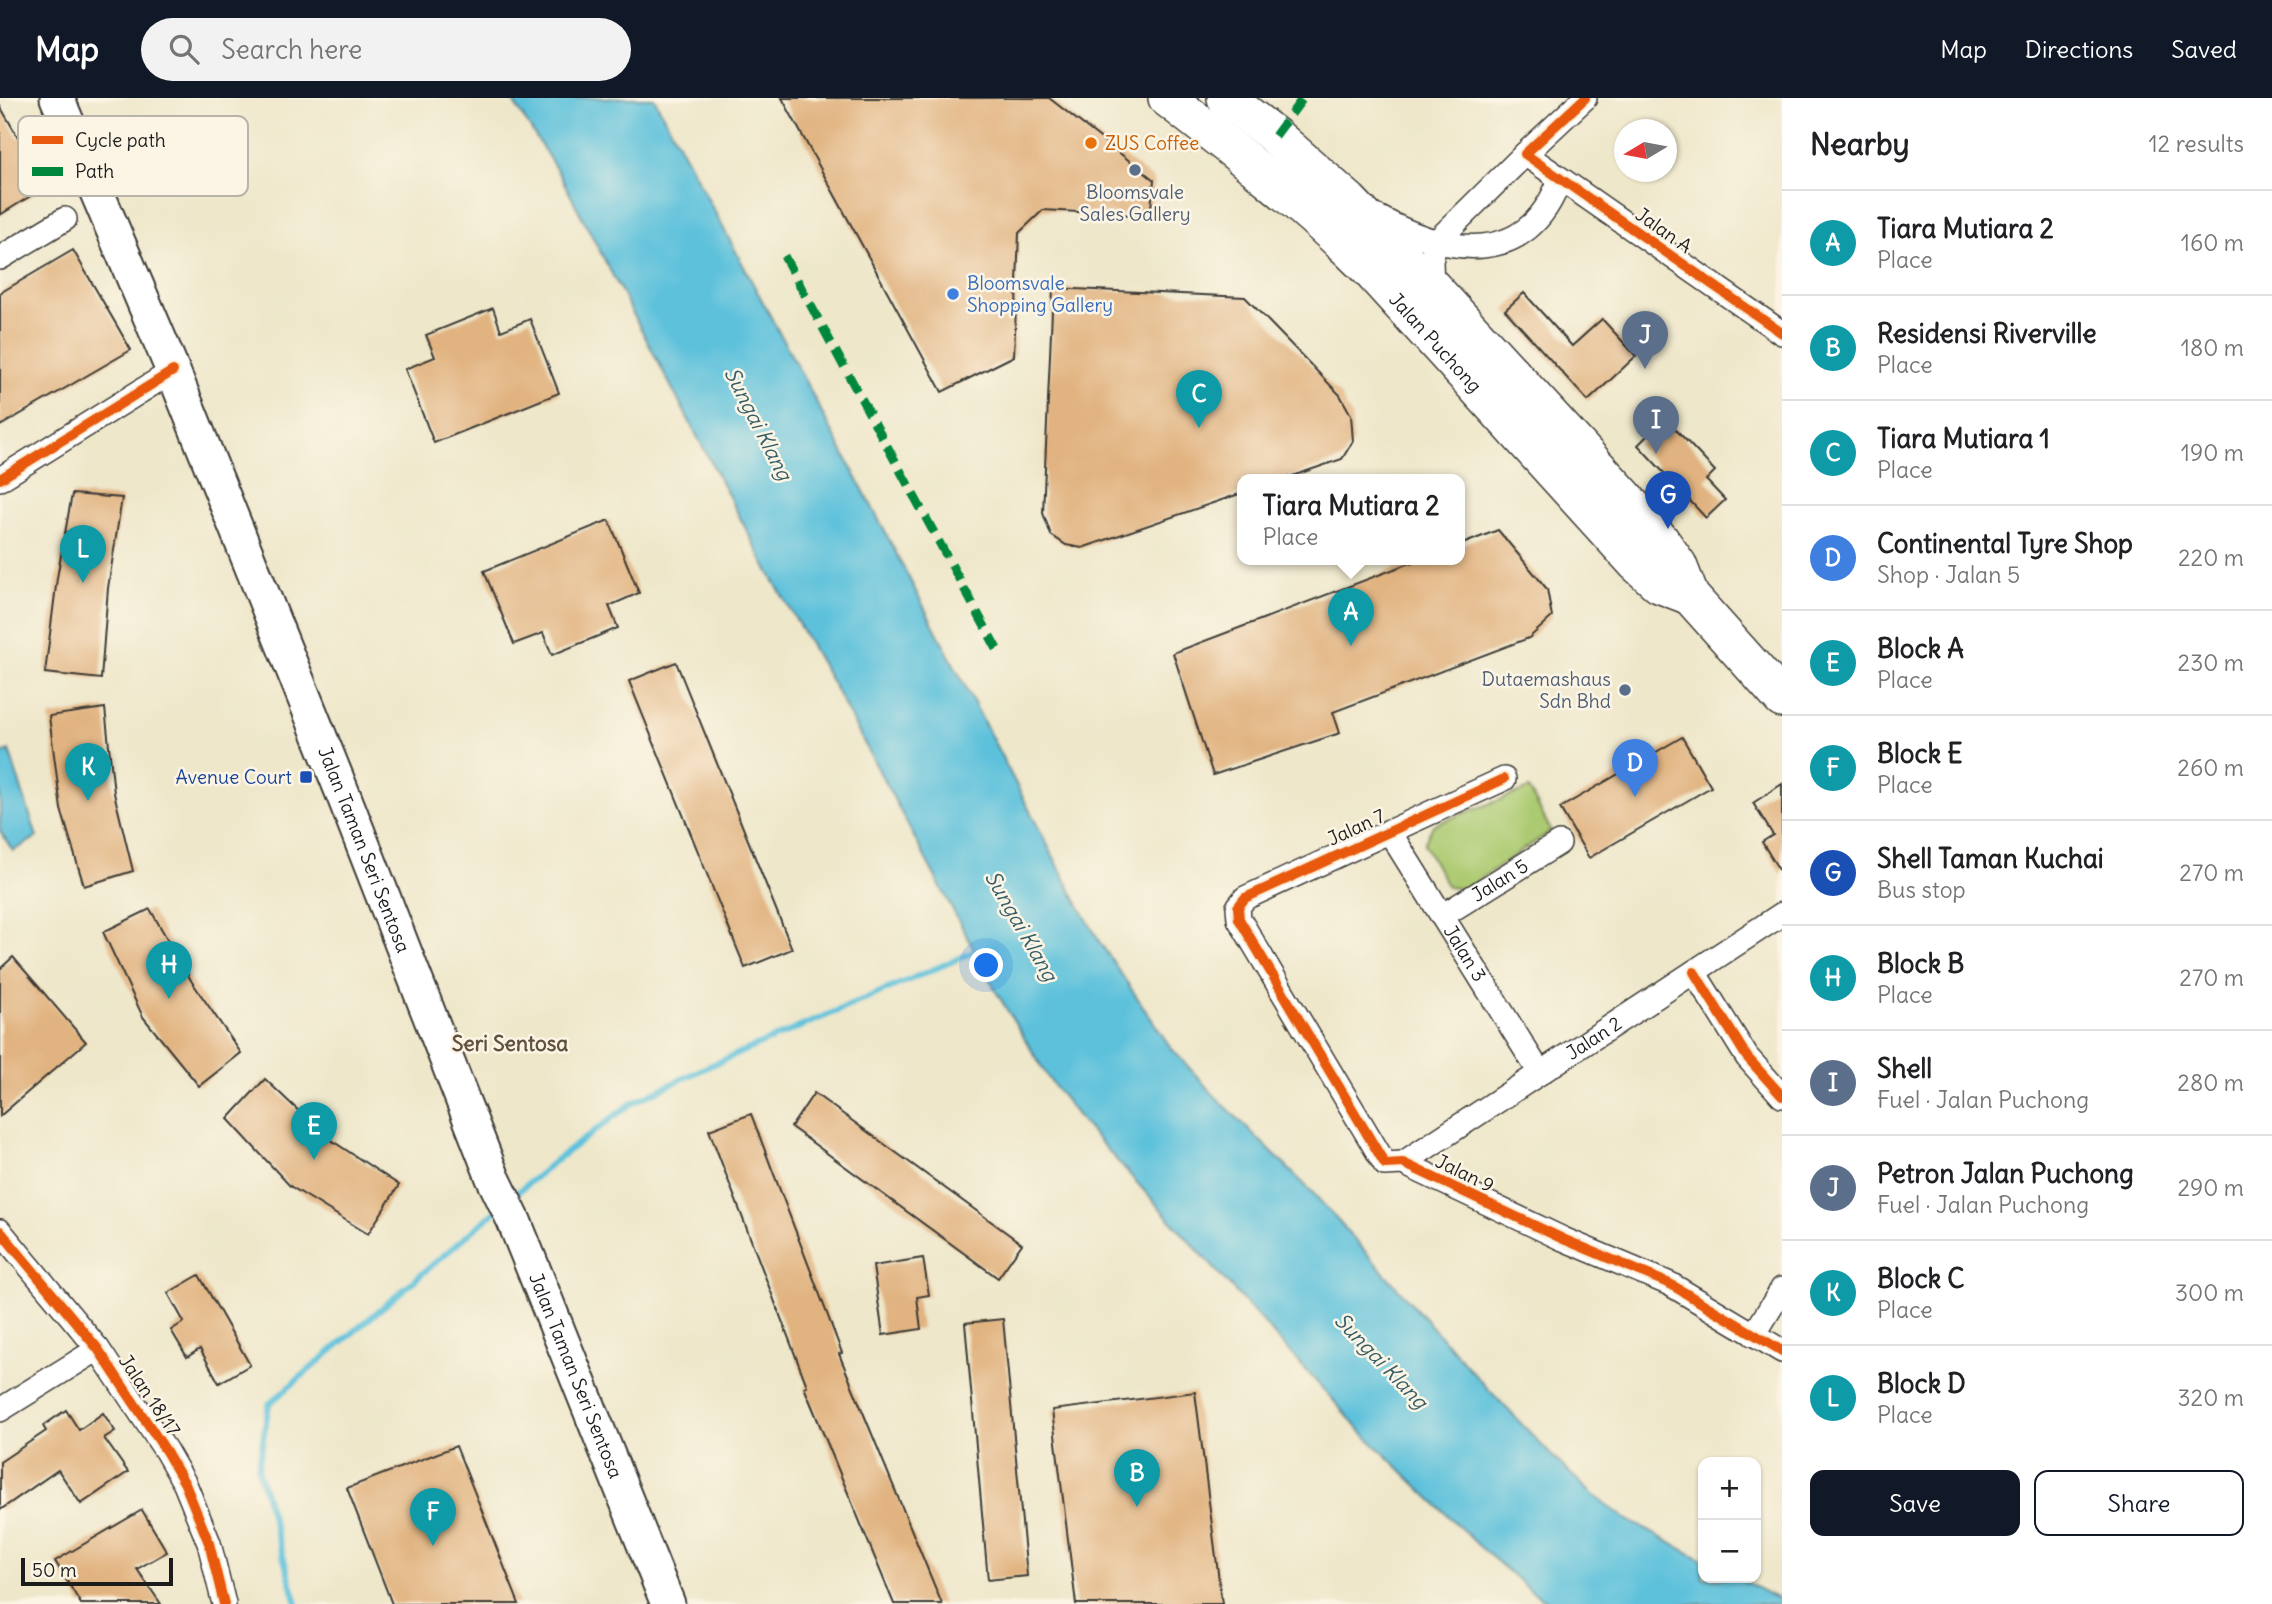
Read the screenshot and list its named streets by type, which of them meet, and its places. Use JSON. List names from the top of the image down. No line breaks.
{"streets":{"main road":["Jalan Puchong","Jalan Taman Seri Sentosa"],"street":["Jalan A","Jalan 7","Jalan 5","Jalan 3","Jalan 2","Jalan 9","Jalan 18/17"]},"crossings":[["Jalan 7","Jalan 3"],["Jalan 7","Jalan 9"],["Jalan 5","Jalan 3"],["Jalan 3","Jalan 2"],["Jalan 2","Jalan 9"]],"districts":["Seri Sentosa"],"water":["Sungai Klang"],"places":{"other":["ZUS Coffee","Bloomsvale Sales Gallery","Bloomsvale Shopping Gallery","Dutaemashaus Sdn Bhd"],"transit":["Avenue Court"]},"legend":["Cycle path","Path"],"scale_bar":"50 m","north":"left","page":{"header":"Map","search":"Search here","nav":["Map","Directions","Saved"],"heading":["Nearby","12 results"],"list":[{"mark":"A","name":"Tiara Mutiara 2","note":"Place","value":"160 m"},{"mark":"B","name":"Residensi Riverville","note":"Place","value":"180 m"},{"mark":"C","name":"Tiara Mutiara 1","note":"Place","value":"190 m"},{"mark":"D","name":"Continental Tyre Shop","note":"Shop · Jalan 5","value":"220 m"},{"mark":"E","name":"Block A","note":"Place","value":"230 m"},{"mark":"F","name":"Block E","note":"Place","value":"260 m"},{"mark":"G","name":"Shell Taman Kuchai","note":"Bus stop","value":"270 m"},{"mark":"H","name":"Block B","note":"Place","value":"270 m"},{"mark":"I","name":"Shell","note":"Fuel · Jalan Puchong","value":"280 m"},{"mark":"J","name":"Petron Jalan Puchong","note":"Fuel · Jalan Puchong","value":"290 m"},{"mark":"K","name":"Block C","note":"Place","value":"300 m"},{"mark":"L","name":"Block D","note":"Place","value":"320 m"}],"pins":["J","C","I","G","L","A","D","K","H","E","B","F"],"popup":["Tiara Mutiara 2","Place"],"buttons":["Save","Share"],"map_buttons":["+","−"],"scale":"50 m"}}
